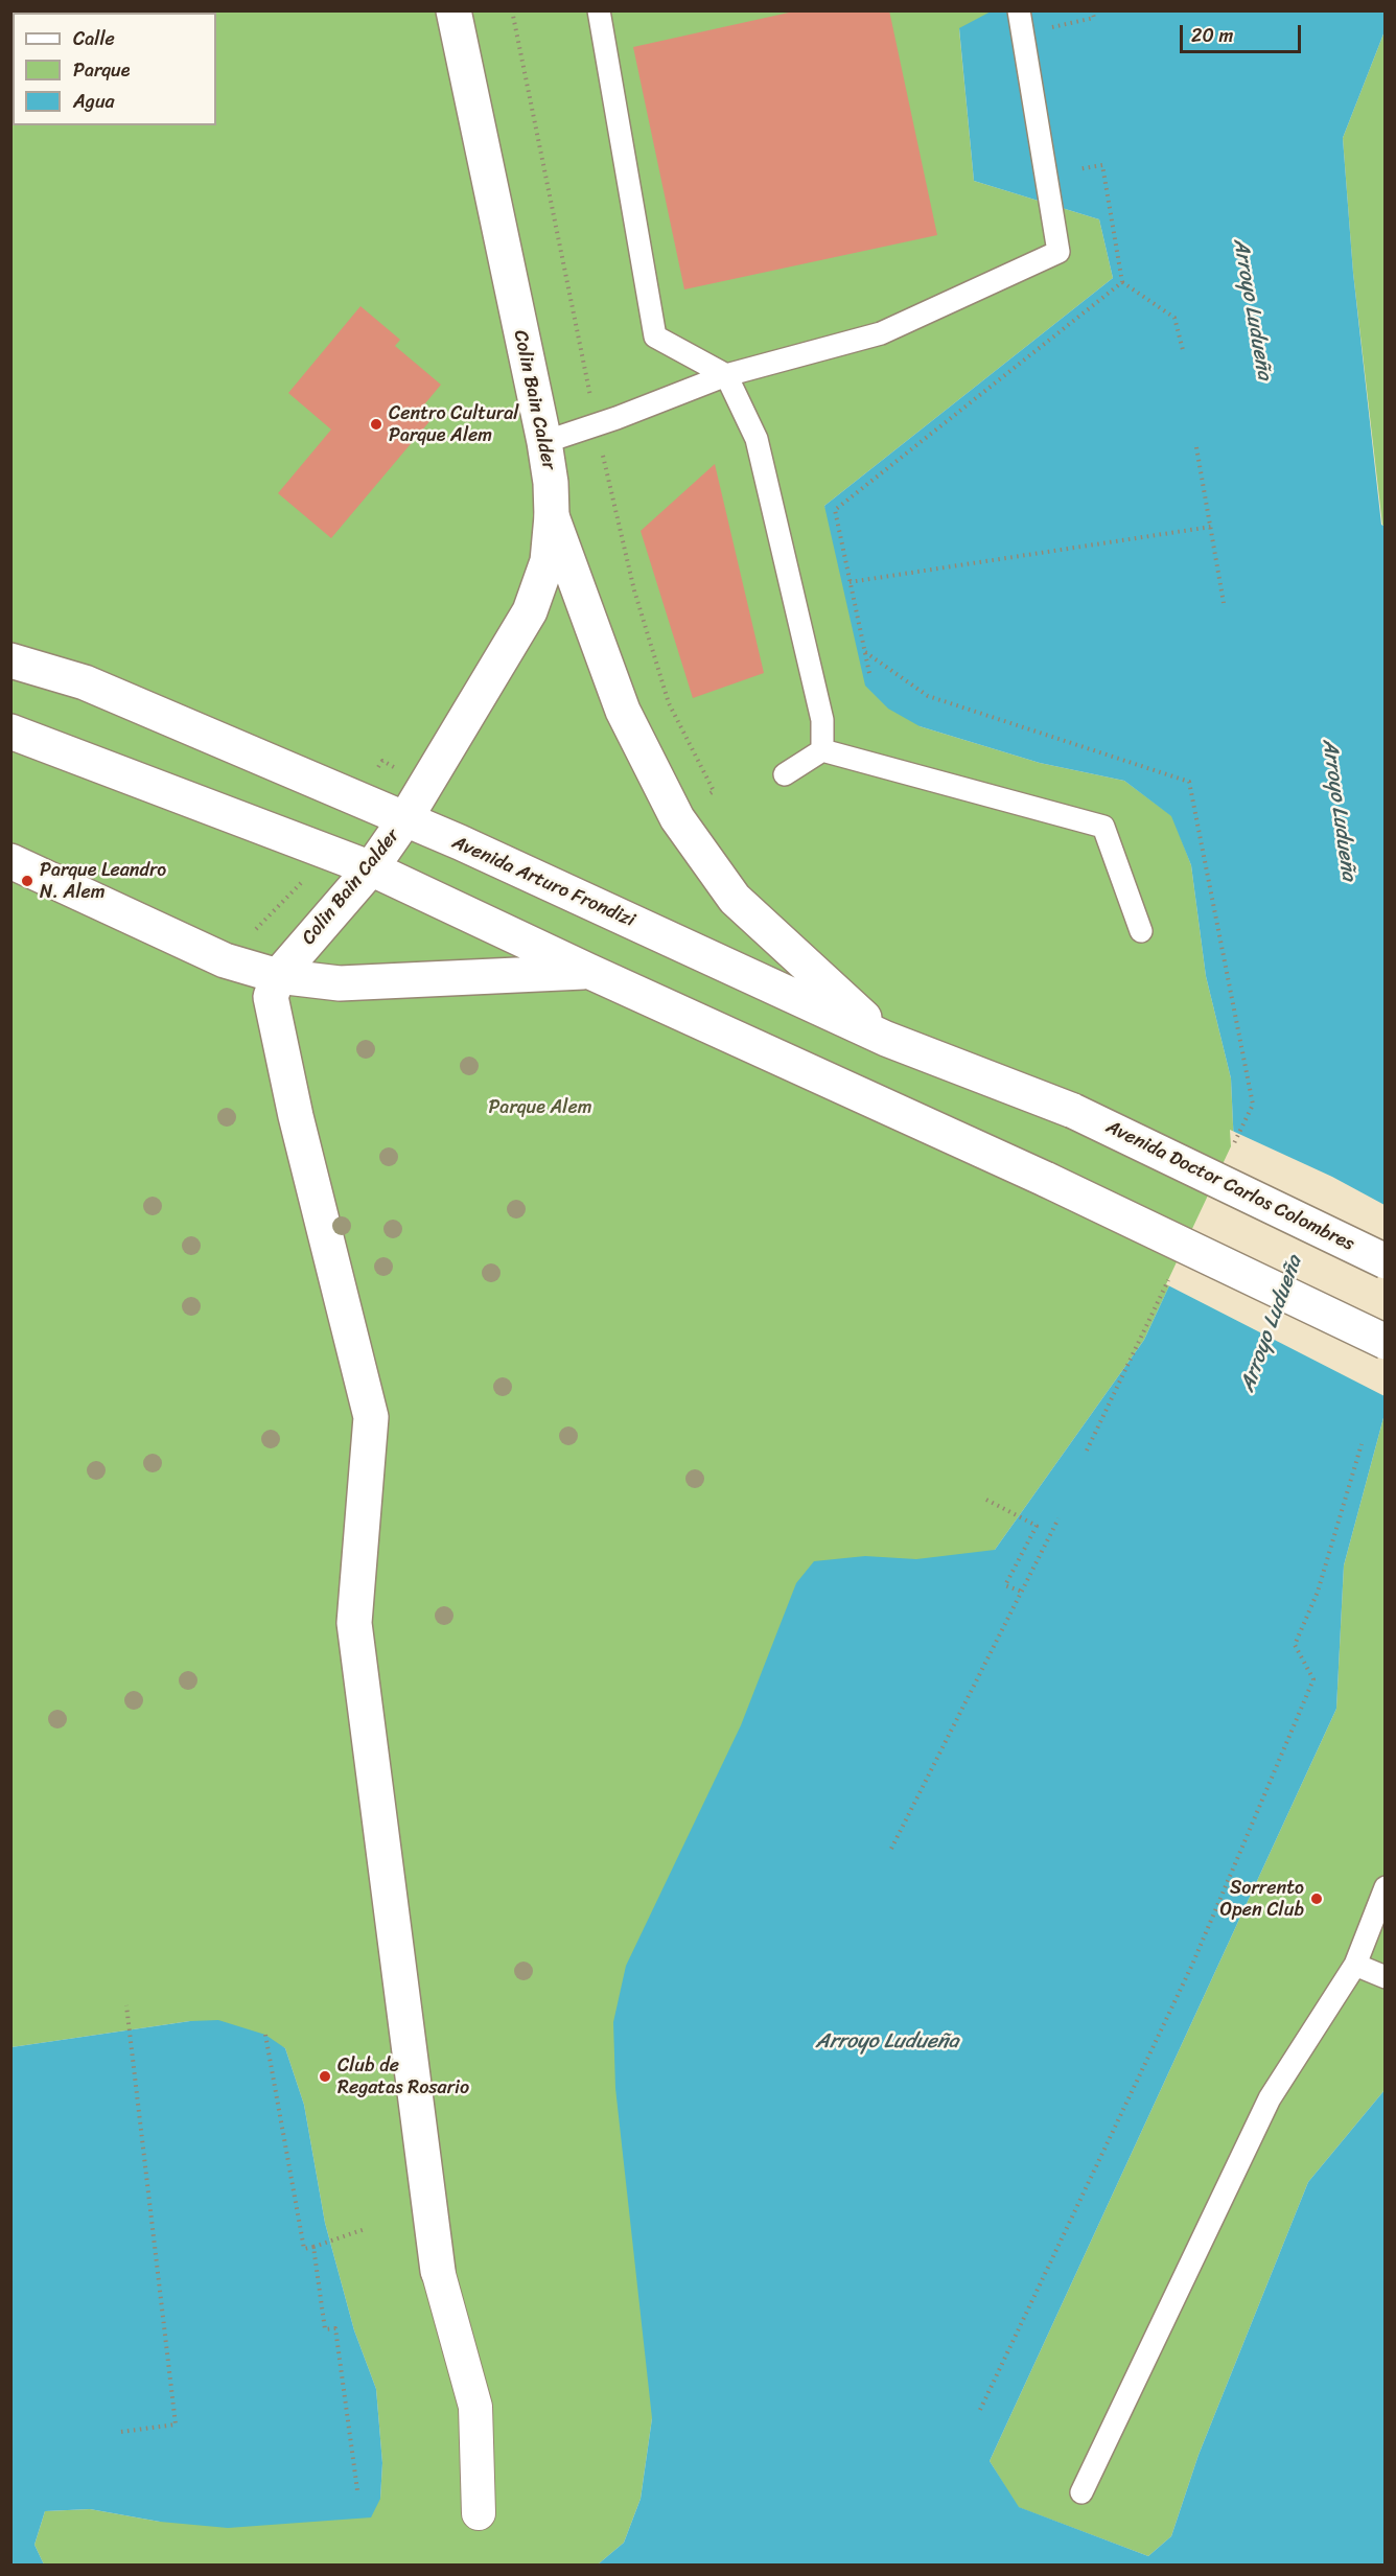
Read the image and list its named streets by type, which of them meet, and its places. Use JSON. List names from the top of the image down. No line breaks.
{"streets":{"main road":["Colin Bain Calder","Avenida Arturo Frondizi","Avenida Doctor Carlos Colombres"]},"crossings":[["Colin Bain Calder","Avenida Arturo Frondizi"],["Avenida Arturo Frondizi","Avenida Doctor Carlos Colombres"]],"water":["Arroyo Ludueña"],"parks":["Parque Alem"],"places":["Centro Cultural Parque Alem","Parque Leandro N. Alem","Sorrento Open Club","Club de Regatas Rosario"],"legend":["Calle","Parque","Agua"],"scale_bar":"20 m"}
